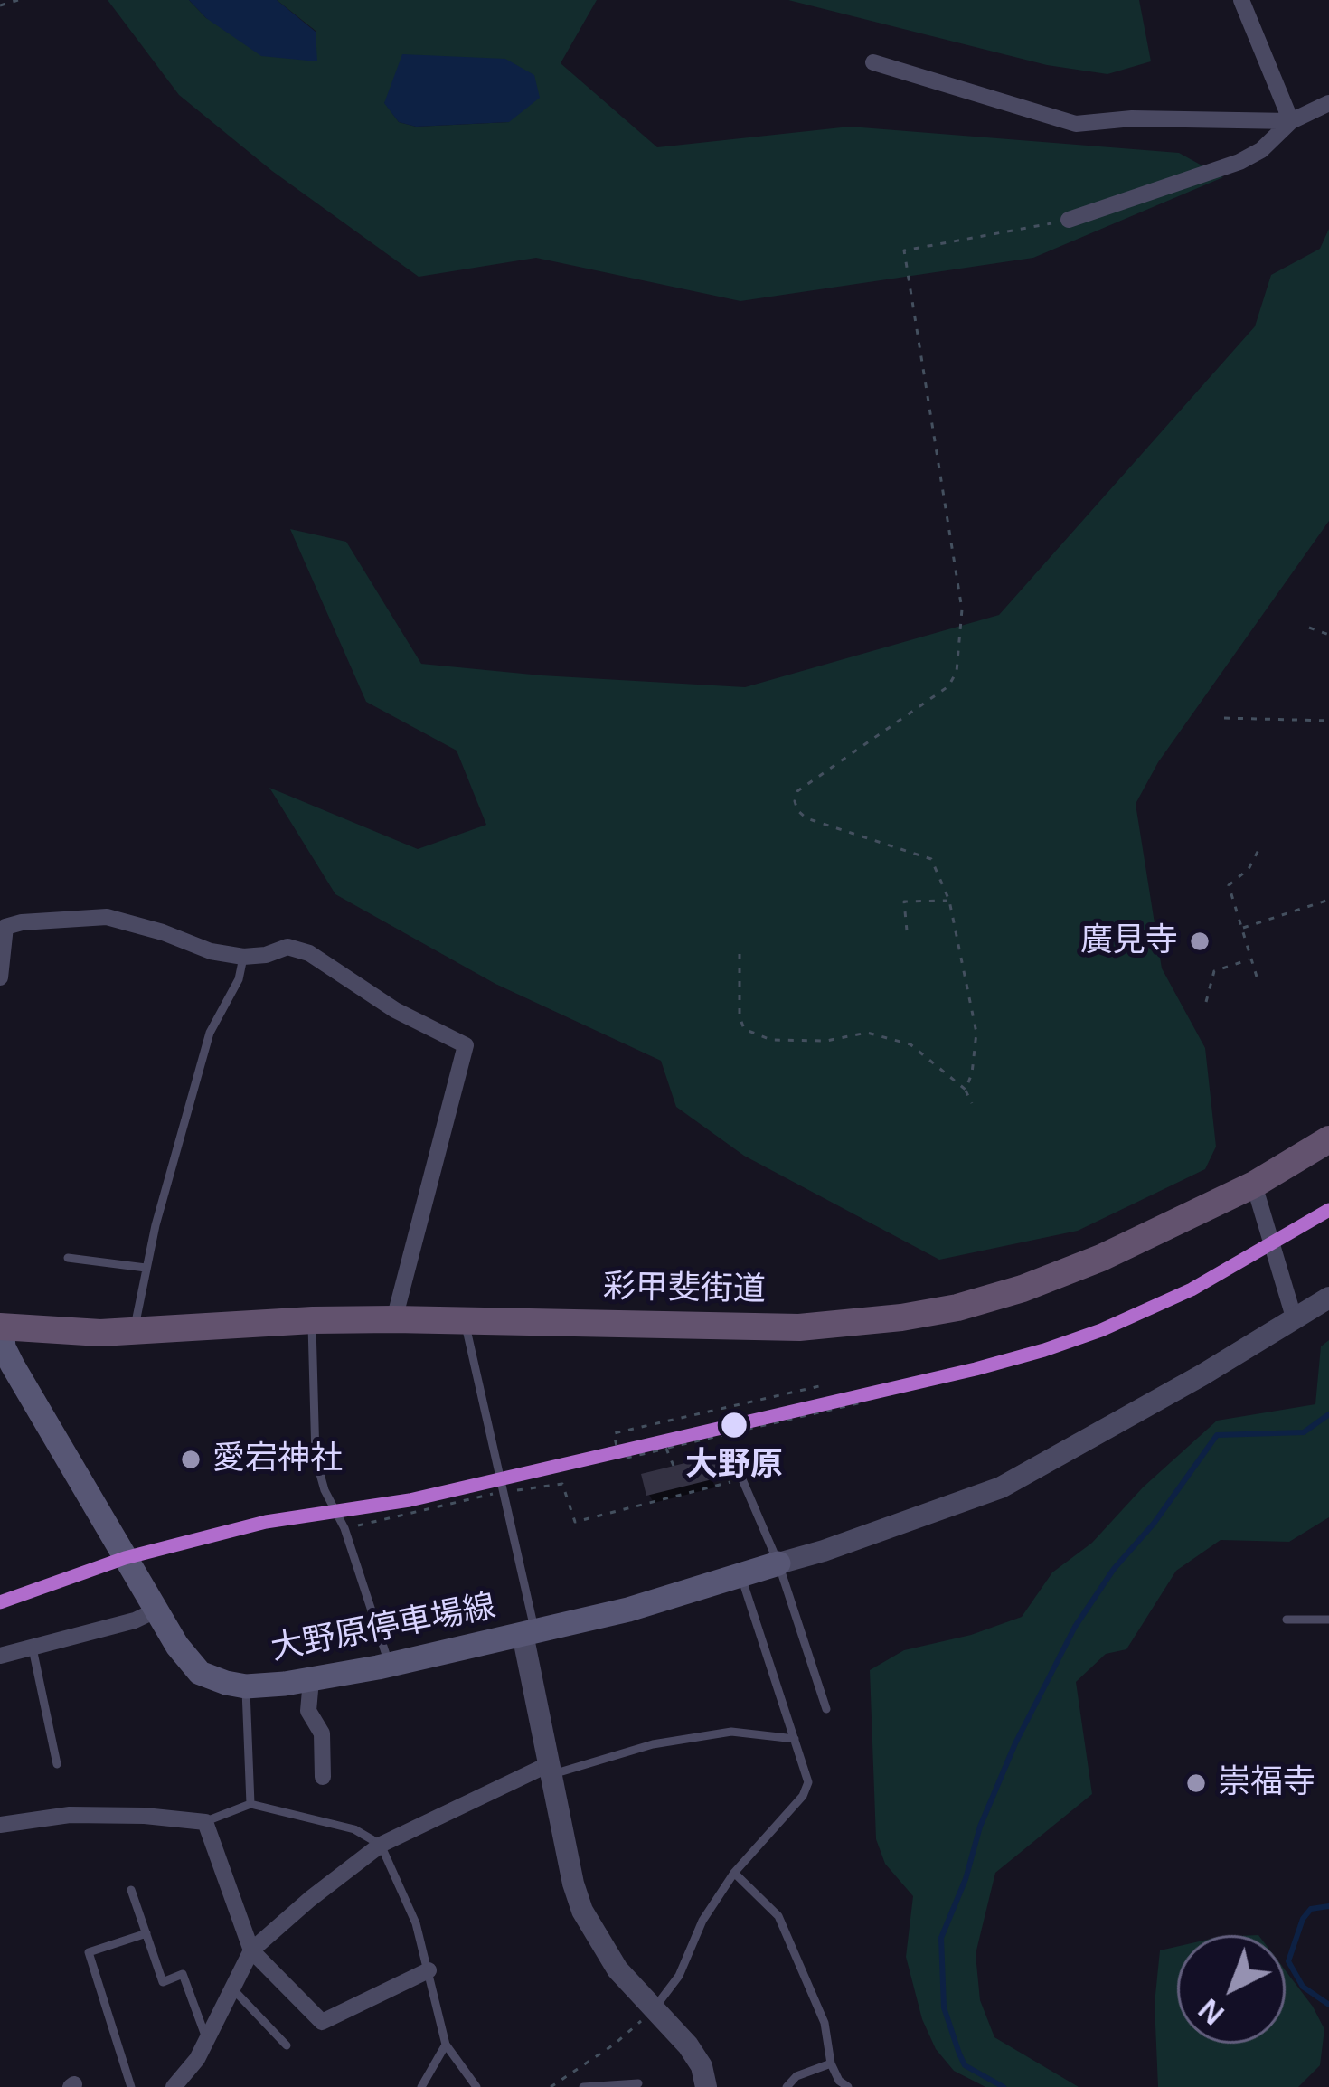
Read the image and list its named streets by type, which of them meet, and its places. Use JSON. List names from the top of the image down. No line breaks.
{"streets":{"highway":["彩甲斐街道"],"main road":["大野原停車場線"]},"crossings":[["彩甲斐街道","大野原停車場線"]],"places":["廣見寺","大野原","愛宕神社","崇福寺"],"north":"bottom left"}
